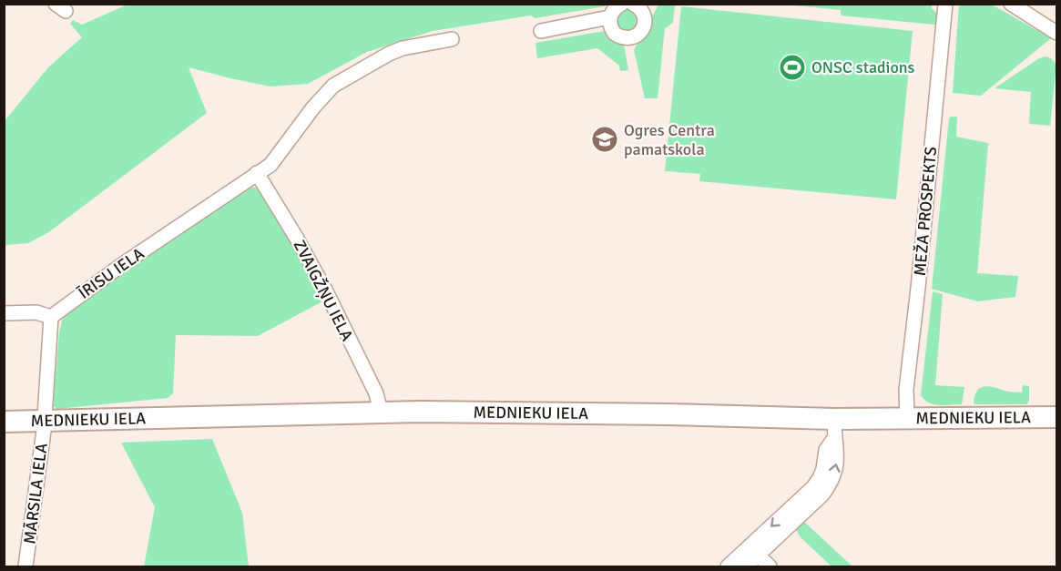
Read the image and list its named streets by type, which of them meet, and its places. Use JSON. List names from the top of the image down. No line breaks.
{"streets":{"street":["MEŽA PROSPEKTS","ĪRISU IELA","ZVAIGŽŅU IELA","MEDNIEKU IELA","MĀRSILA IELA"]},"crossings":[["MEŽA PROSPEKTS","MEDNIEKU IELA"],["ĪRISU IELA","ZVAIGŽŅU IELA"],["ZVAIGŽŅU IELA","MEDNIEKU IELA"],["MEDNIEKU IELA","MĀRSILA IELA"]],"places":{"sports":["ONSC stadions"],"school or university":["Ogres Centra pamatskola"]}}
